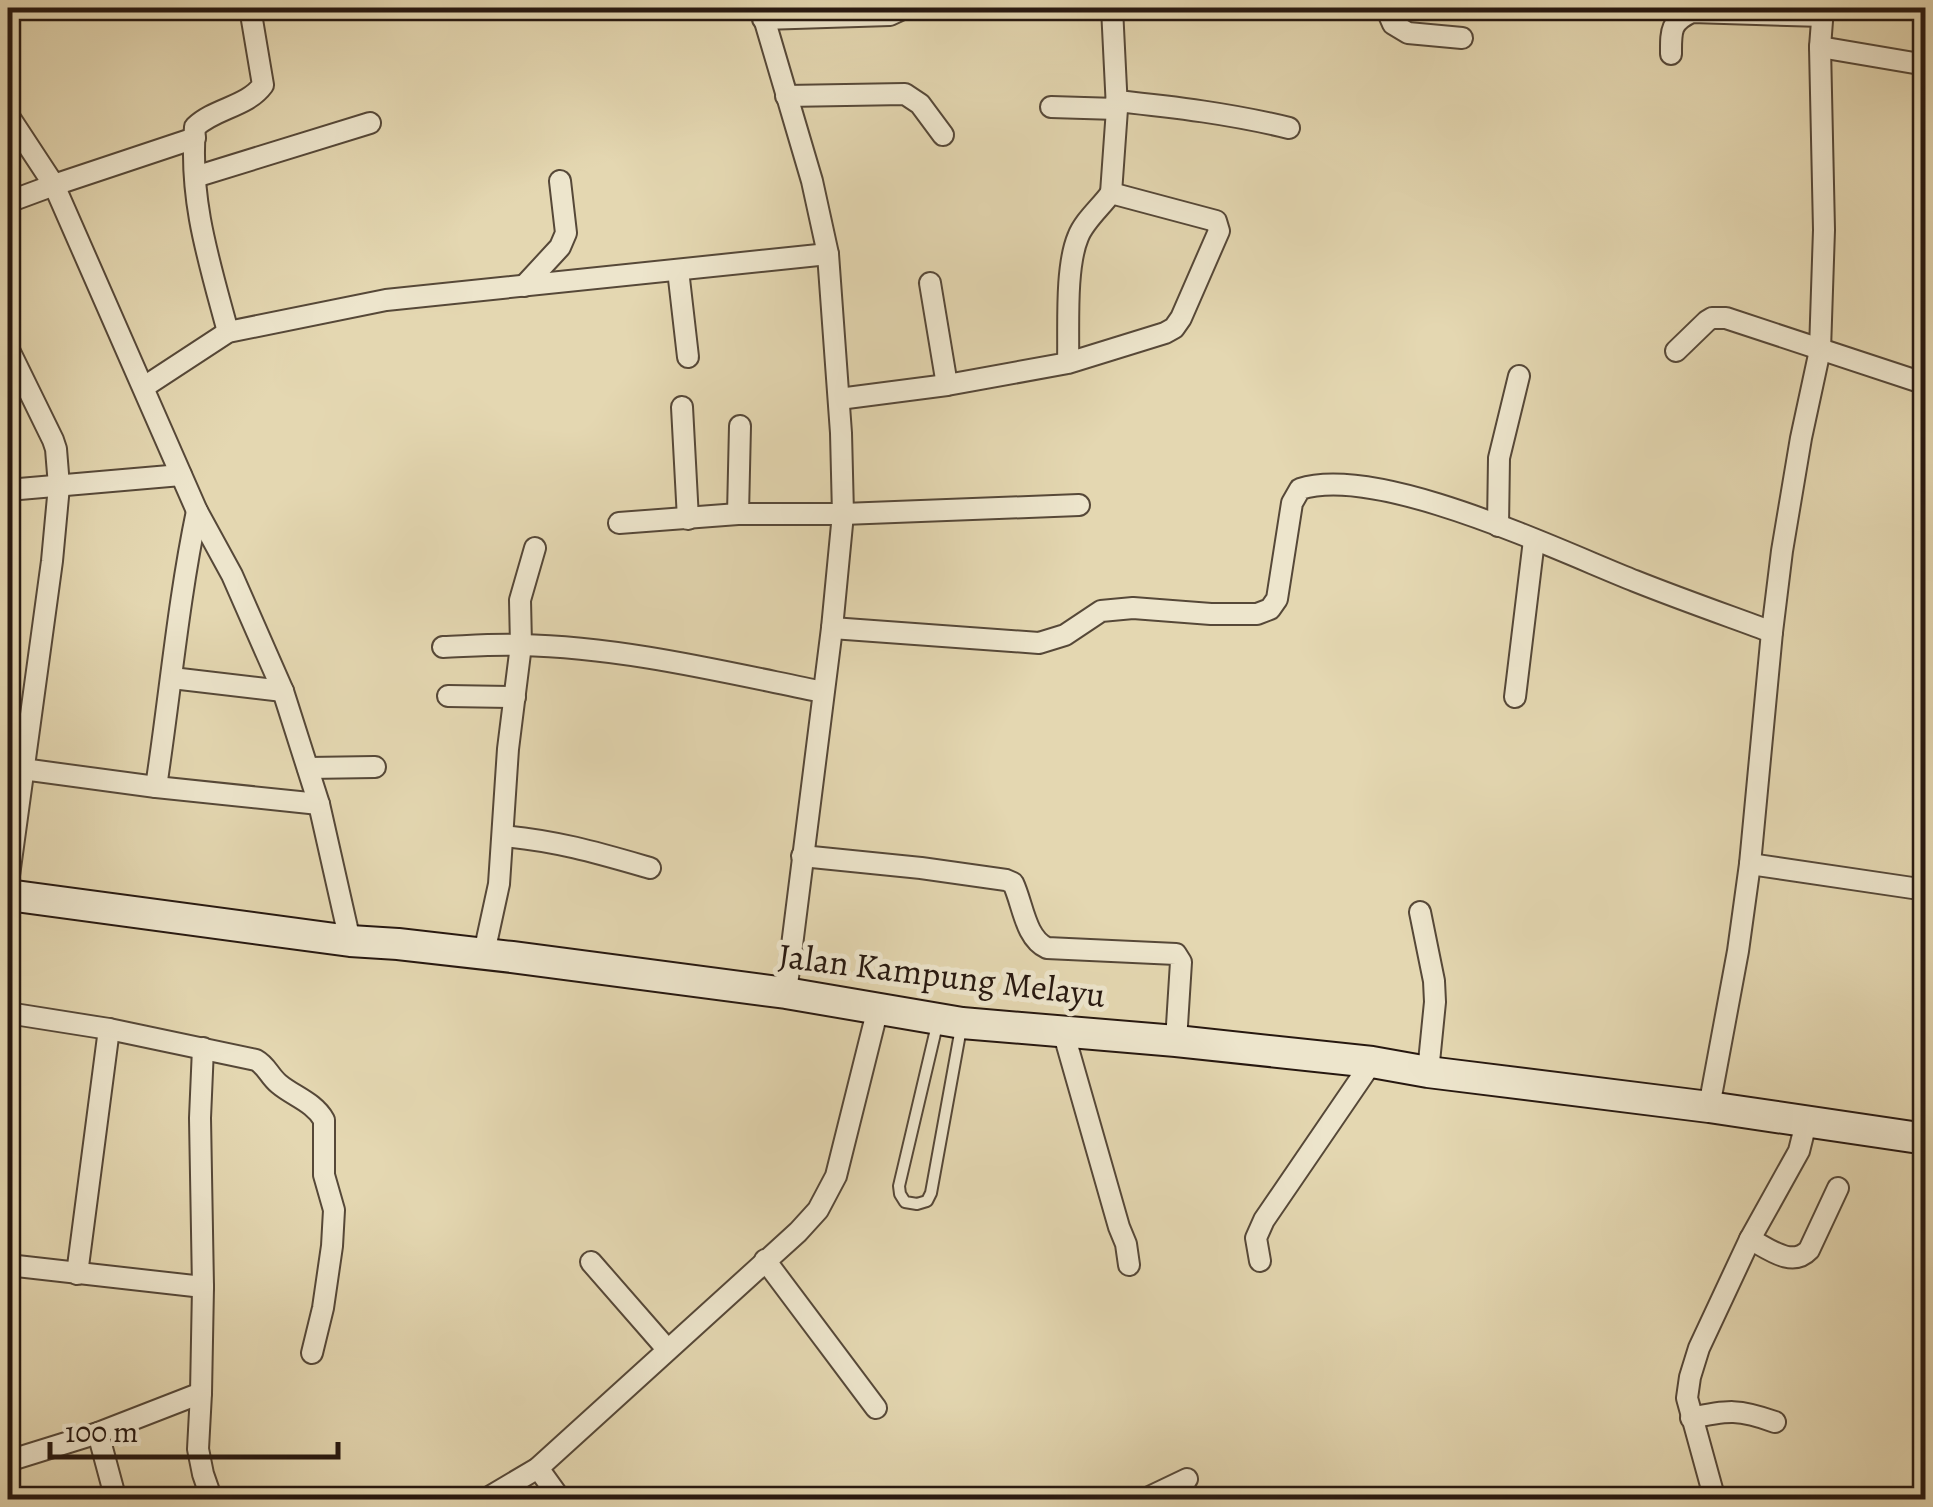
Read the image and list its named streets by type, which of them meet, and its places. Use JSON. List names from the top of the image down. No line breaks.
{"streets":{"main road":["Jalan Kampung Melayu"]},"scale_bar":"100 m"}
